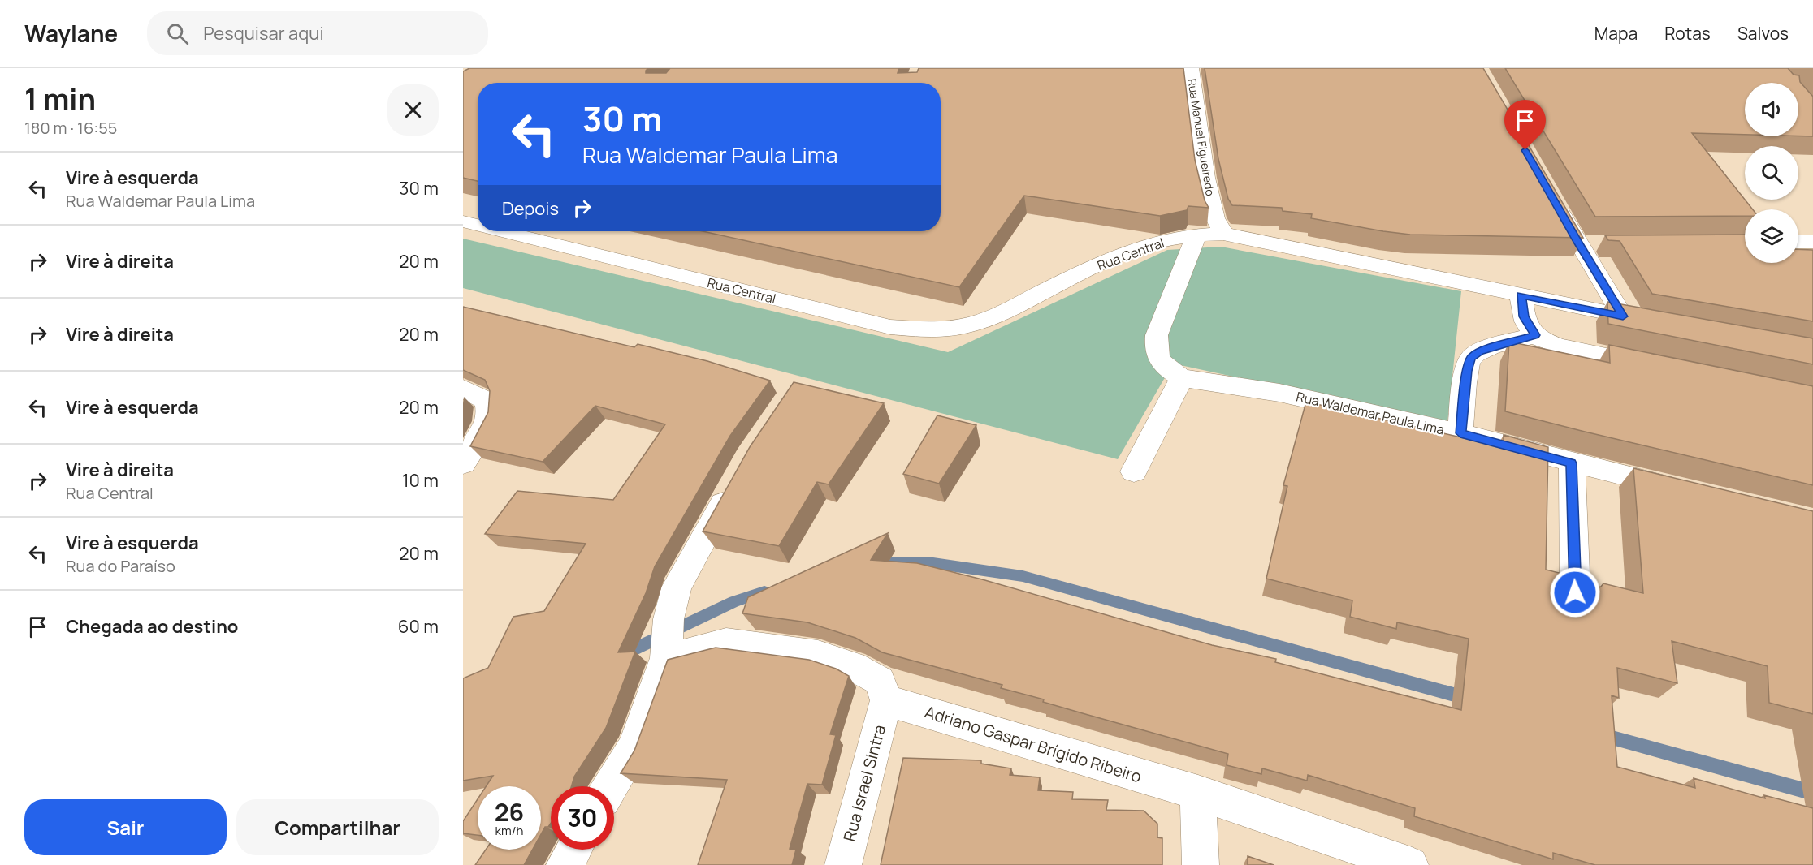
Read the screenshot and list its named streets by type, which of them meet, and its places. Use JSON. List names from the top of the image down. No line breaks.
{"streets":{"street":["Rua Manuel Figueiredo","Rua Central","Rua Waldemar Paula Lima","Adriano Gaspar Brígido Ribeiro","Rua Israel Sintra"]},"crossings":[["Rua Manuel Figueiredo","Rua Central"],["Adriano Gaspar Brígido Ribeiro","Rua Israel Sintra"]],"page":{"header":"Waylane","search":"Pesquisar aqui","nav":["Mapa","Rotas","Salvos"],"heading":["1 min","180 m · 16:55"],"turn":["30 m","Rua Waldemar Paula Lima"],"list":[{"name":"Vire à esquerda","note":"Rua Waldemar Paula Lima","value":"30 m"},{"name":"Vire à direita","value":"20 m"},{"name":"Vire à direita","value":"20 m"},{"name":"Vire à esquerda","value":"20 m"},{"name":"Vire à direita","note":"Rua Central","value":"10 m"},{"name":"Vire à esquerda","note":"Rua do Paraíso","value":"20 m"},{"name":"Chegada ao destino","value":"60 m"}],"then":"Depois","speed":"26 km/h","limit":"30","buttons":["Sair","Compartilhar"]}}
